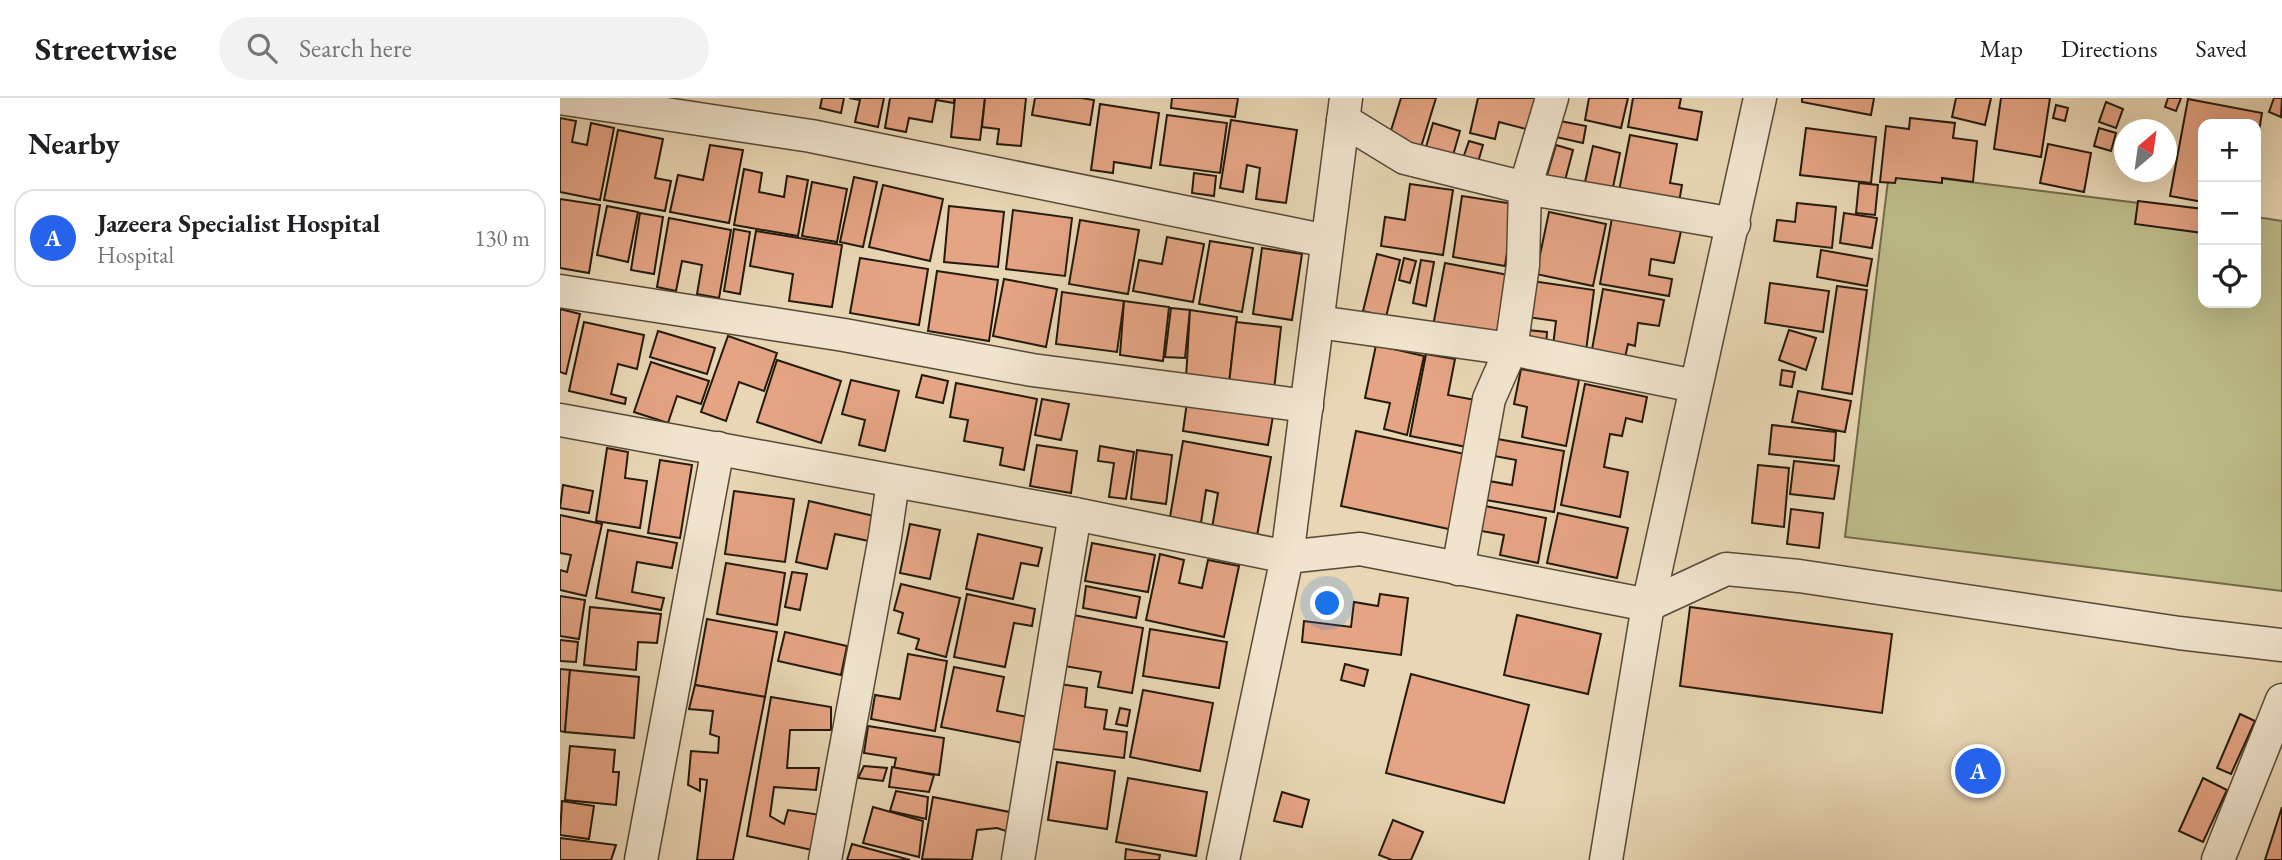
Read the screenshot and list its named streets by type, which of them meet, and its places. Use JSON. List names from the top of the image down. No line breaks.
{"north":"top right","page":{"header":"Streetwise","search":"Search here","nav":["Map","Directions","Saved"],"heading":"Nearby","map_buttons":["+","−"],"list":[{"mark":"A","name":"Jazeera Specialist Hospital","note":"Hospital","value":"130 m"}],"pins":"A"}}
